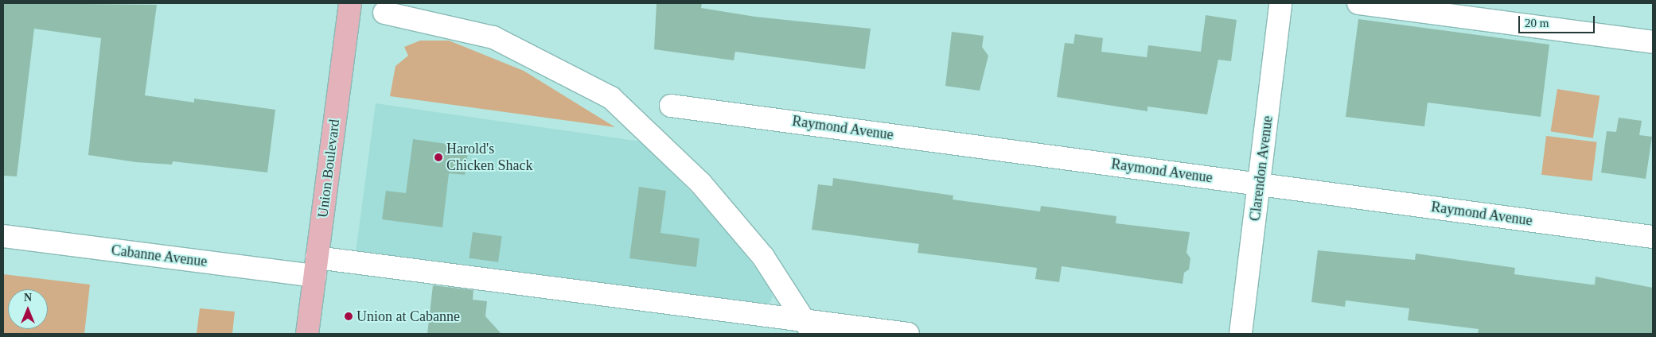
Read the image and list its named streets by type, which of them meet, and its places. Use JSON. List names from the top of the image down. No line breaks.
{"streets":{"main road":["Union Boulevard"],"street":["Raymond Avenue","Clarendon Avenue","Cabanne Avenue"]},"crossings":[["Raymond Avenue","Clarendon Avenue"],["Union Boulevard","Cabanne Avenue"]],"places":["Harold's Chicken Shack","Union at Cabanne"],"scale_bar":"20 m","north":"top"}
